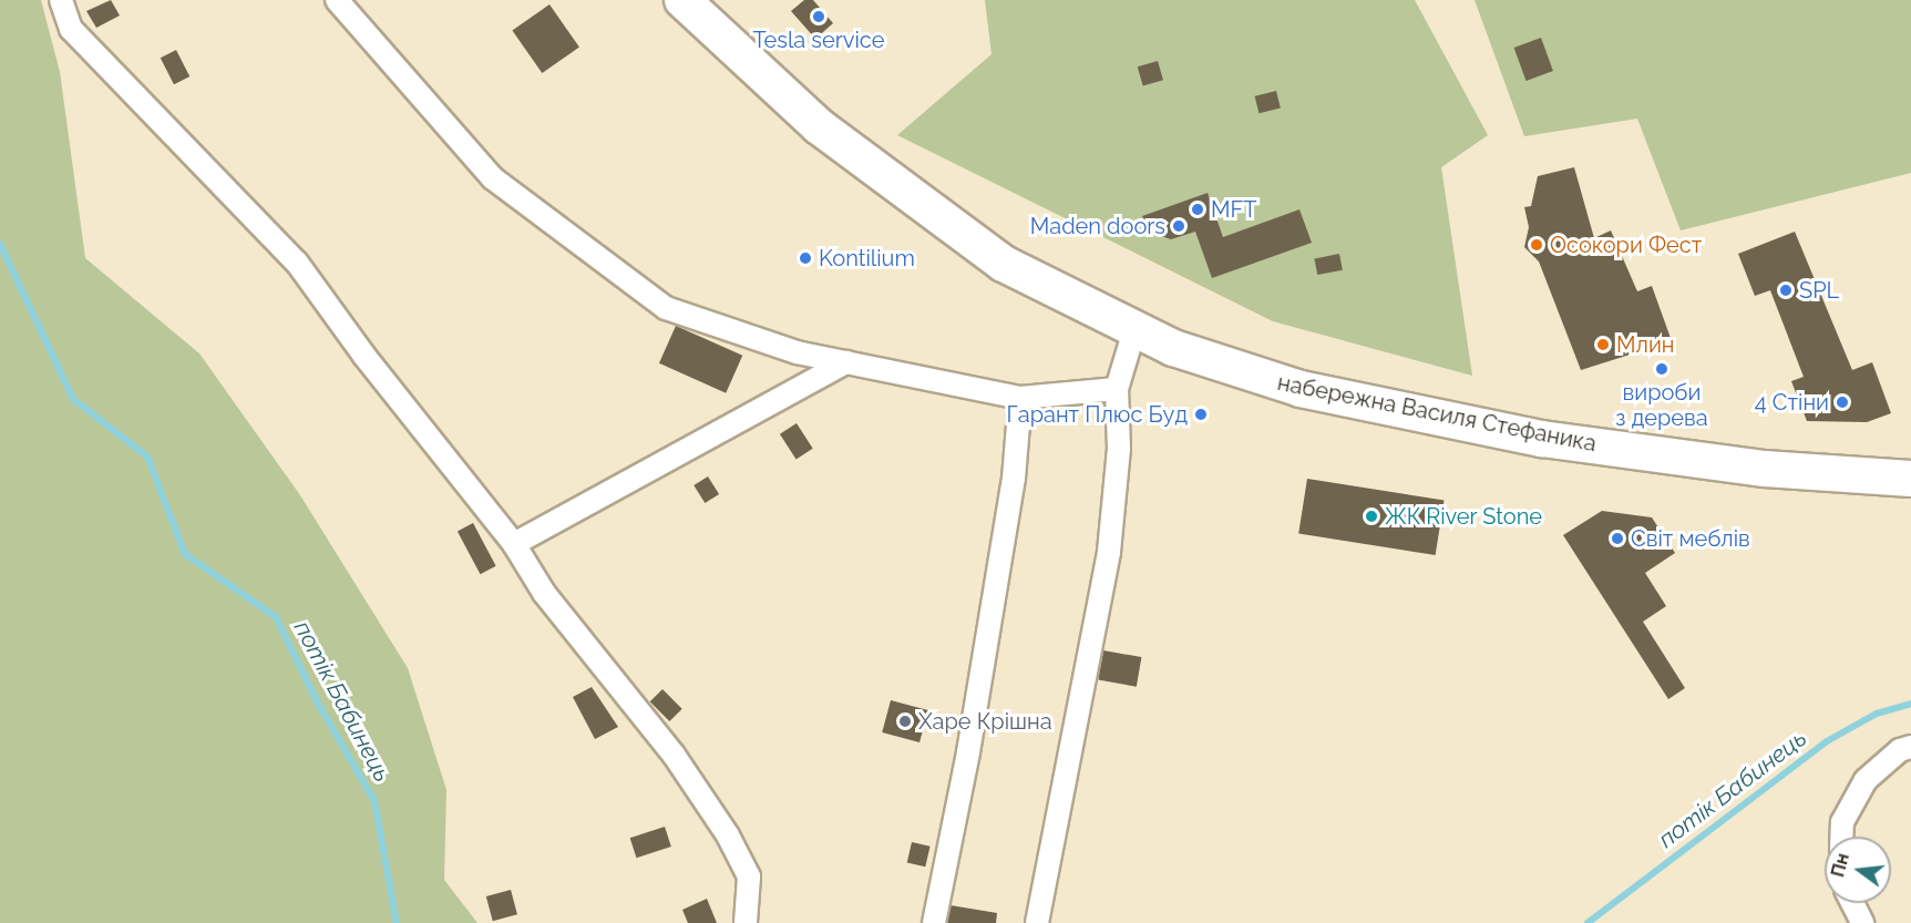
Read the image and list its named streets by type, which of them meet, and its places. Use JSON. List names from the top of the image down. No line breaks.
{"streets":{"main road":["набережна Василя Стефаника"]},"water":["потік Бабинець"],"places":["Tesla service","MFT","Maden doors","Осокори Фест","Kontilium","SPL","Млин","вироби з дерева","4 Стіни","Гарант Плюс Буд","ЖК River Stone","Світ меблів","Харе Крішна"],"north":"left"}
